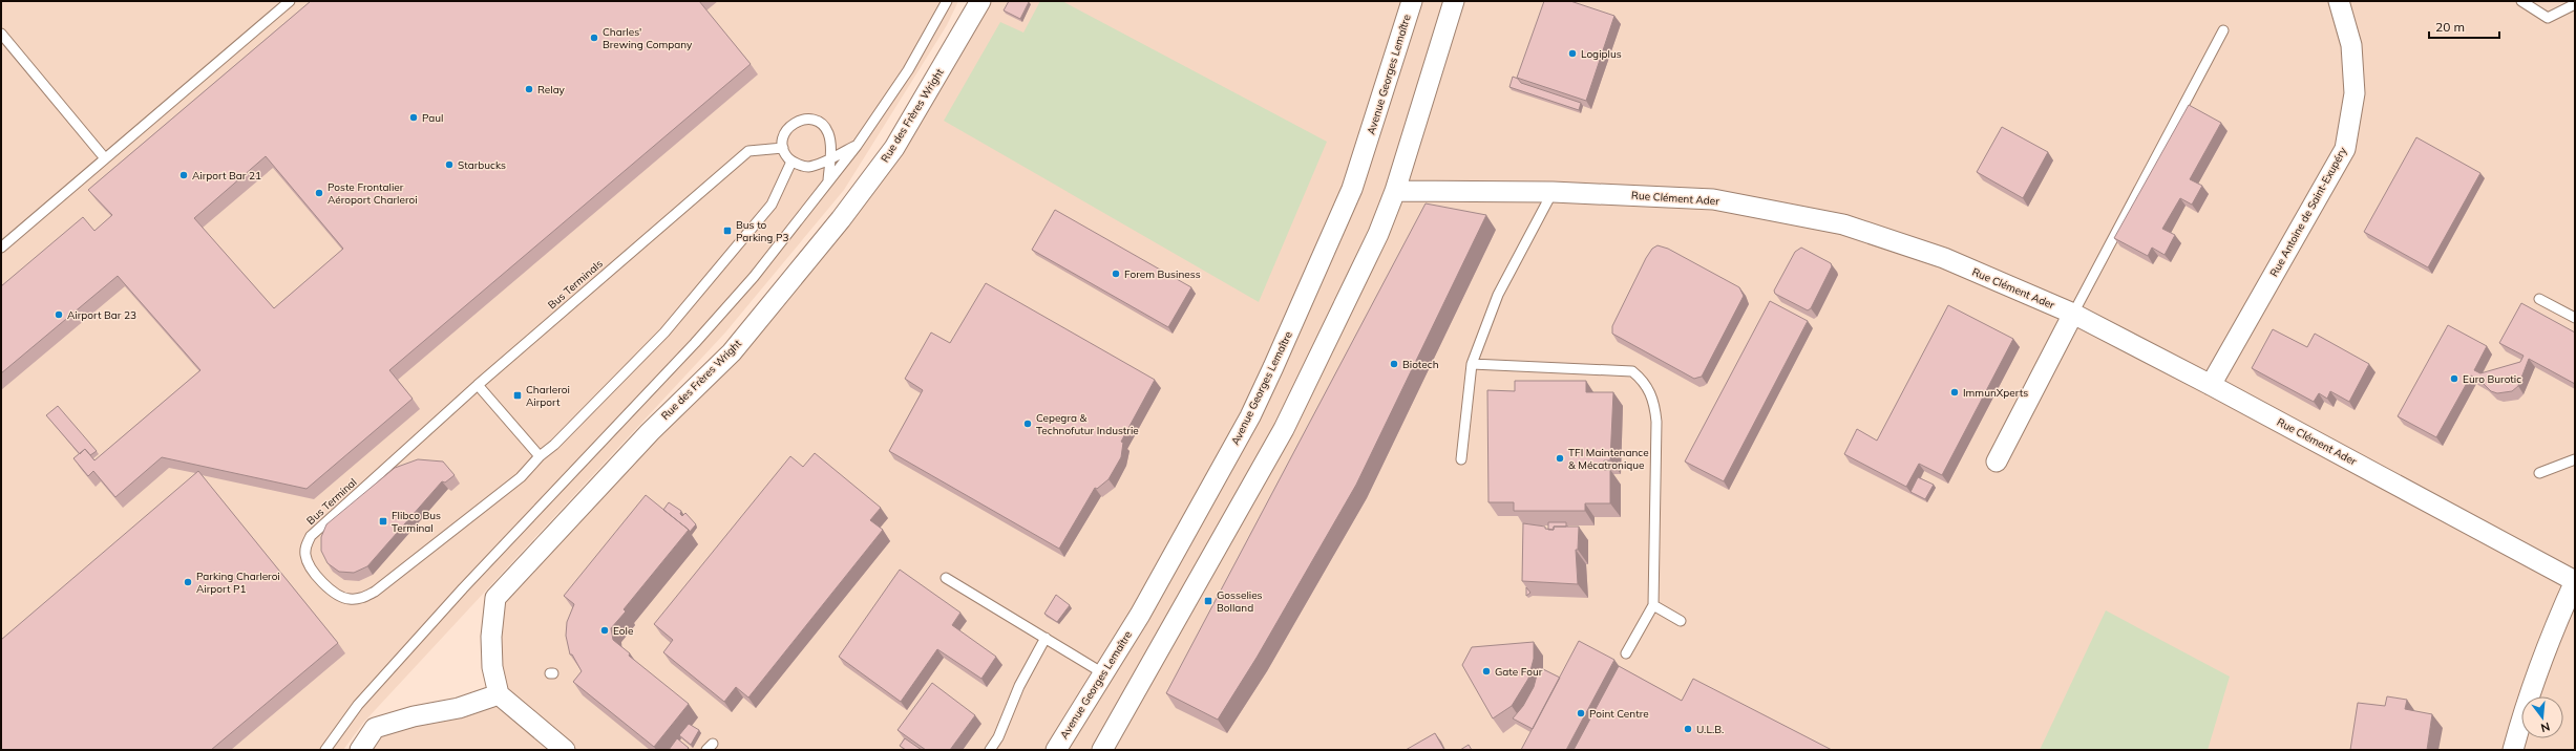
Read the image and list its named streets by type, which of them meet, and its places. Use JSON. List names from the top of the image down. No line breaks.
{"streets":{"street":["Avenue Georges Lemaître","Rue des Frères Wright","Rue Clément Ader","Rue Antoine de Saint-Exupéry"],"lane":["Bus Terminals","Bus Terminal"]},"crossings":[["Rue Clément Ader","Rue Antoine de Saint-Exupéry"],["Bus Terminals","Bus Terminal"]],"places":{"other":["Charles' Brewing Company","Logiplus","Relay","Paul","Starbucks","Airport Bar 21","Poste Frontalier Aéroport Charleroi","Forem Business","Airport Bar 23","Biotech","Euro Burotic","ImmunXperts","Cepegra & Technofutur Industrie","TFI Maintenance & Mécatronique","Parking Charleroi Airport P1","Eole","Gate Four","Point Centre","U.L.B."],"transit":["Bus to Parking P3","Charleroi Airport","Flibco Bus Terminal","Gosselies Bolland"]},"scale_bar":"20 m","north":"bottom"}
